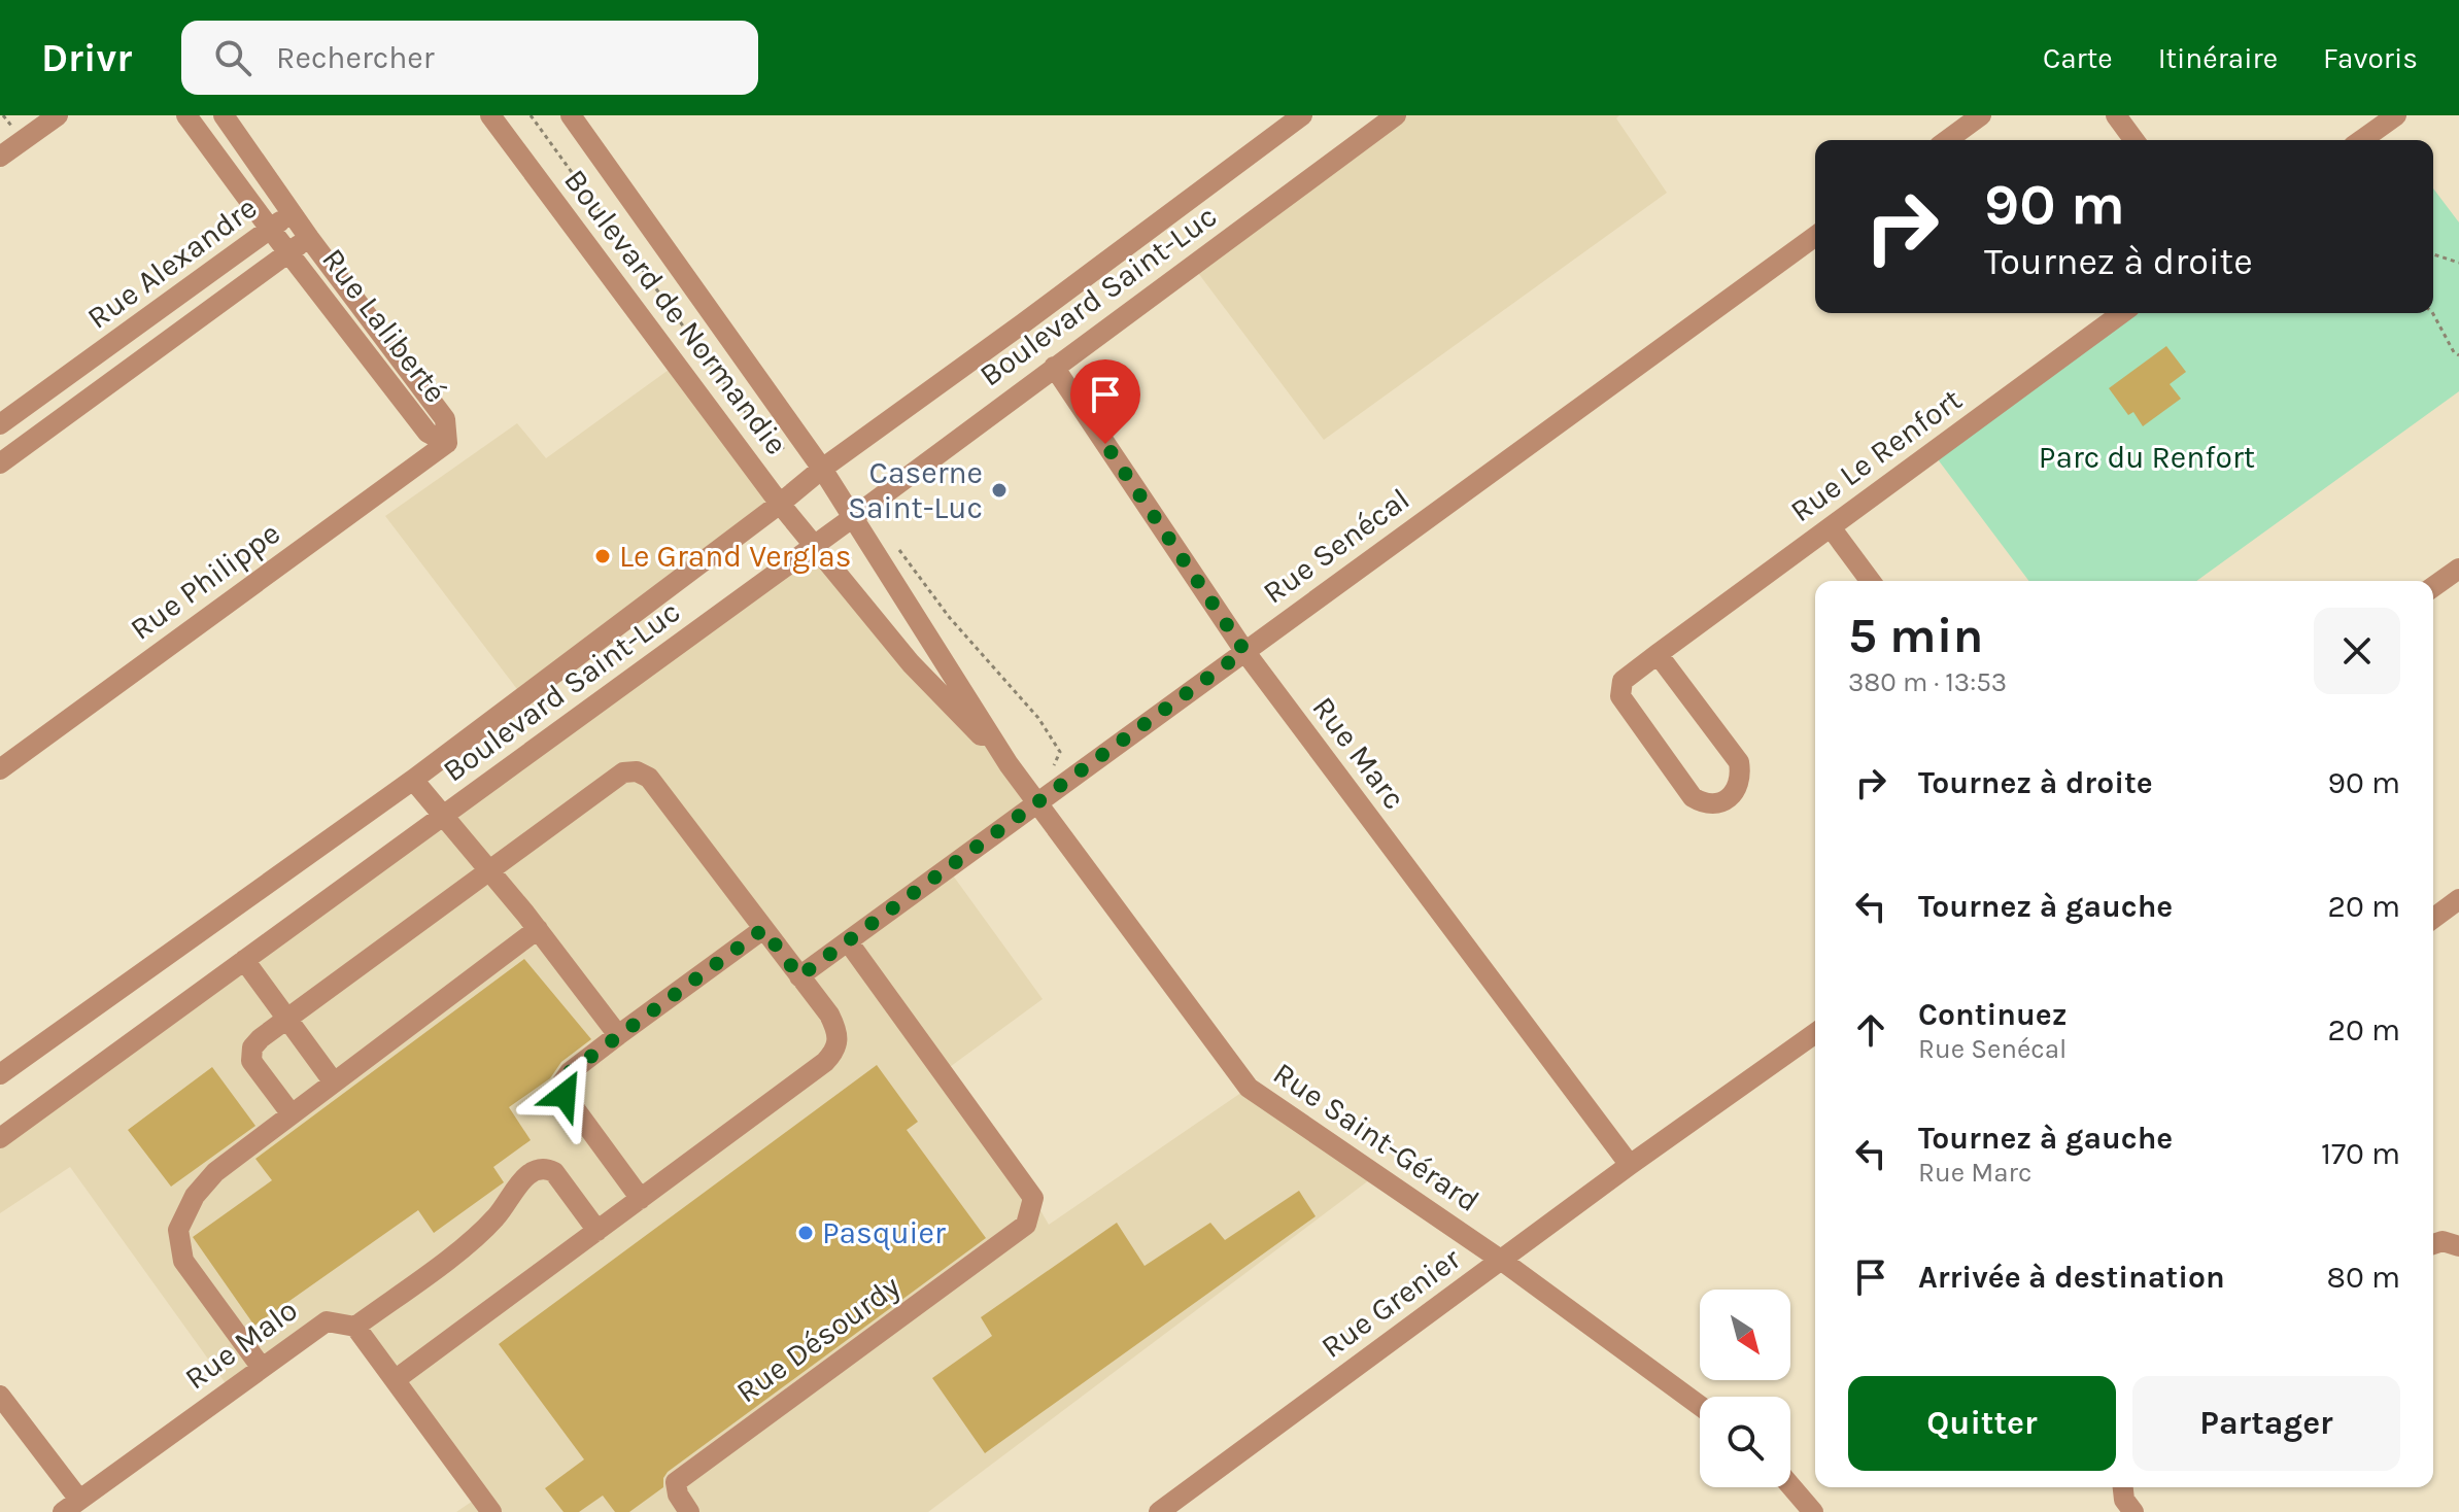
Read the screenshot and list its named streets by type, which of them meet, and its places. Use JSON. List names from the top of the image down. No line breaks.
{"streets":{"street":["Rue Alexandre","Boulevard Saint-Luc","Boulevard de Normandie","Rue Laliberté","Rue Le Renfort","Rue Senécal","Rue Philippe","Rue Marc","Rue Saint-Gérard","Rue Grenier","Rue Désourdy","Rue Malo"]},"crossings":[["Rue Alexandre","Rue Laliberté"],["Boulevard Saint-Luc","Boulevard de Normandie"],["Boulevard Saint-Luc","Rue Marc"],["Boulevard Saint-Luc","Rue Saint-Gérard"],["Boulevard de Normandie","Rue Saint-Gérard"],["Rue Laliberté","Rue Philippe"],["Rue Senécal","Rue Marc"],["Rue Senécal","Rue Saint-Gérard"],["Rue Senécal","Rue Désourdy"],["Rue Marc","Rue Grenier"],["Rue Saint-Gérard","Rue Grenier"]],"parks":["Parc du Renfort"],"places":["Caserne Saint-Luc","Le Grand Verglas","Pasquier"],"north":"bottom right","page":{"header":"Drivr","search":"Rechercher","nav":["Carte","Itinéraire","Favoris"],"turn":["90 m","Tournez à droite"],"heading":["5 min","380 m · 13:53"],"list":[{"name":"Tournez à droite","value":"90 m"},{"name":"Tournez à gauche","value":"20 m"},{"name":"Continuez","note":"Rue Senécal","value":"20 m"},{"name":"Tournez à gauche","note":"Rue Marc","value":"170 m"},{"name":"Arrivée à destination","value":"80 m"}],"buttons":["Quitter","Partager"]}}
